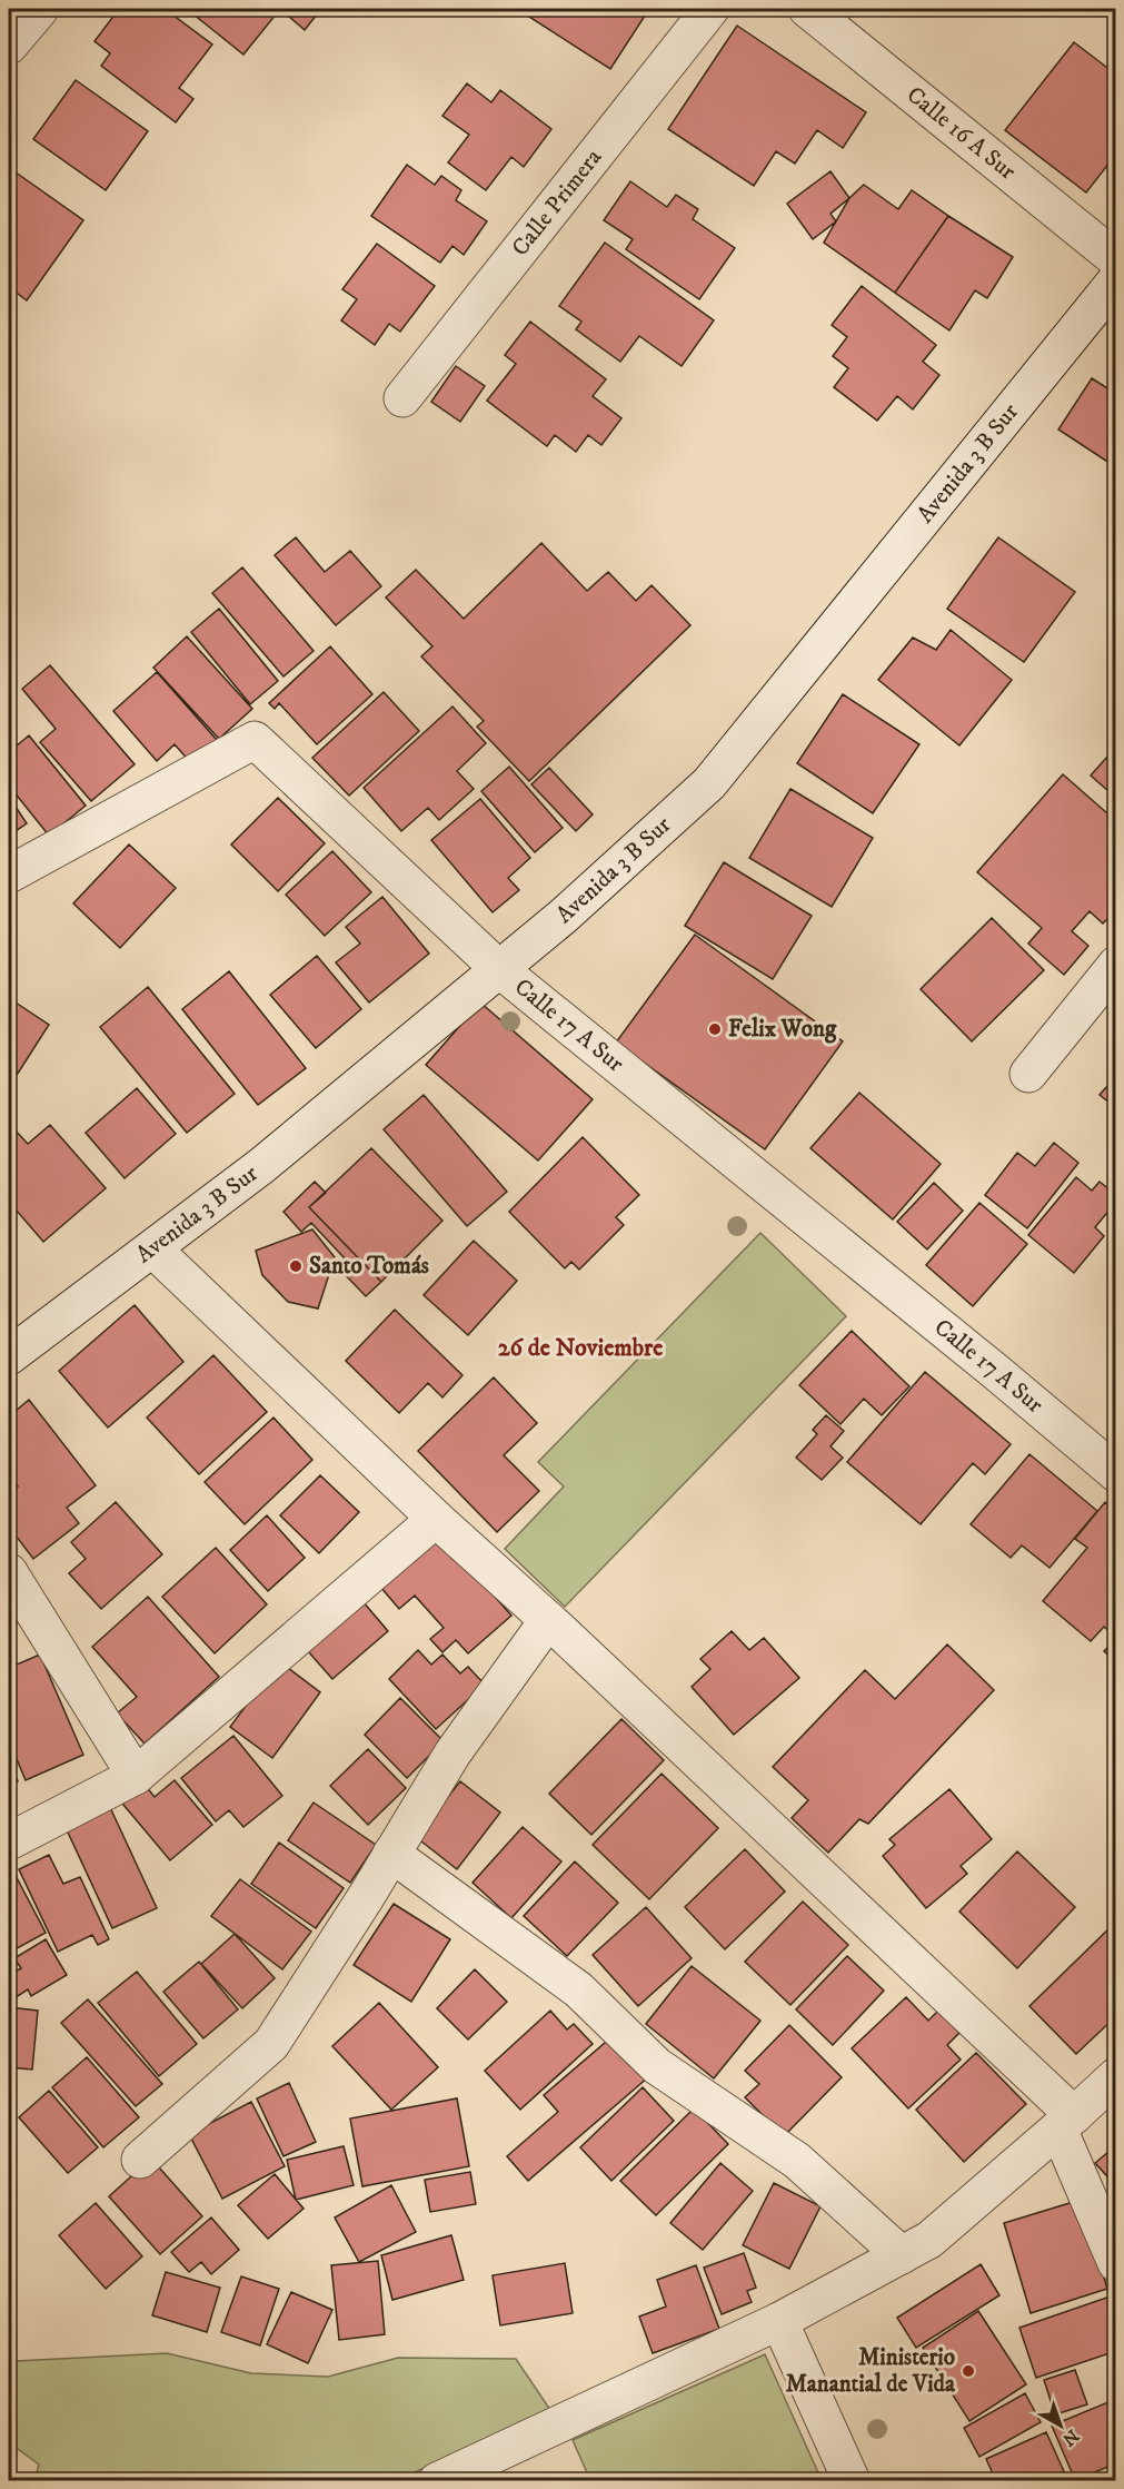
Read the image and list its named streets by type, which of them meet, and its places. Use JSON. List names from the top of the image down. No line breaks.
{"streets":{"street":["Calle 16 A Sur","Calle Primera","Avenida 3 B Sur","Calle 17 A Sur"]},"crossings":[["Avenida 3 B Sur","Calle 17 A Sur"]],"districts":["26 de Noviembre"],"places":["Felix Wong","Santo Tomás","Ministerio Manantial de Vida"],"north":"bottom right"}
